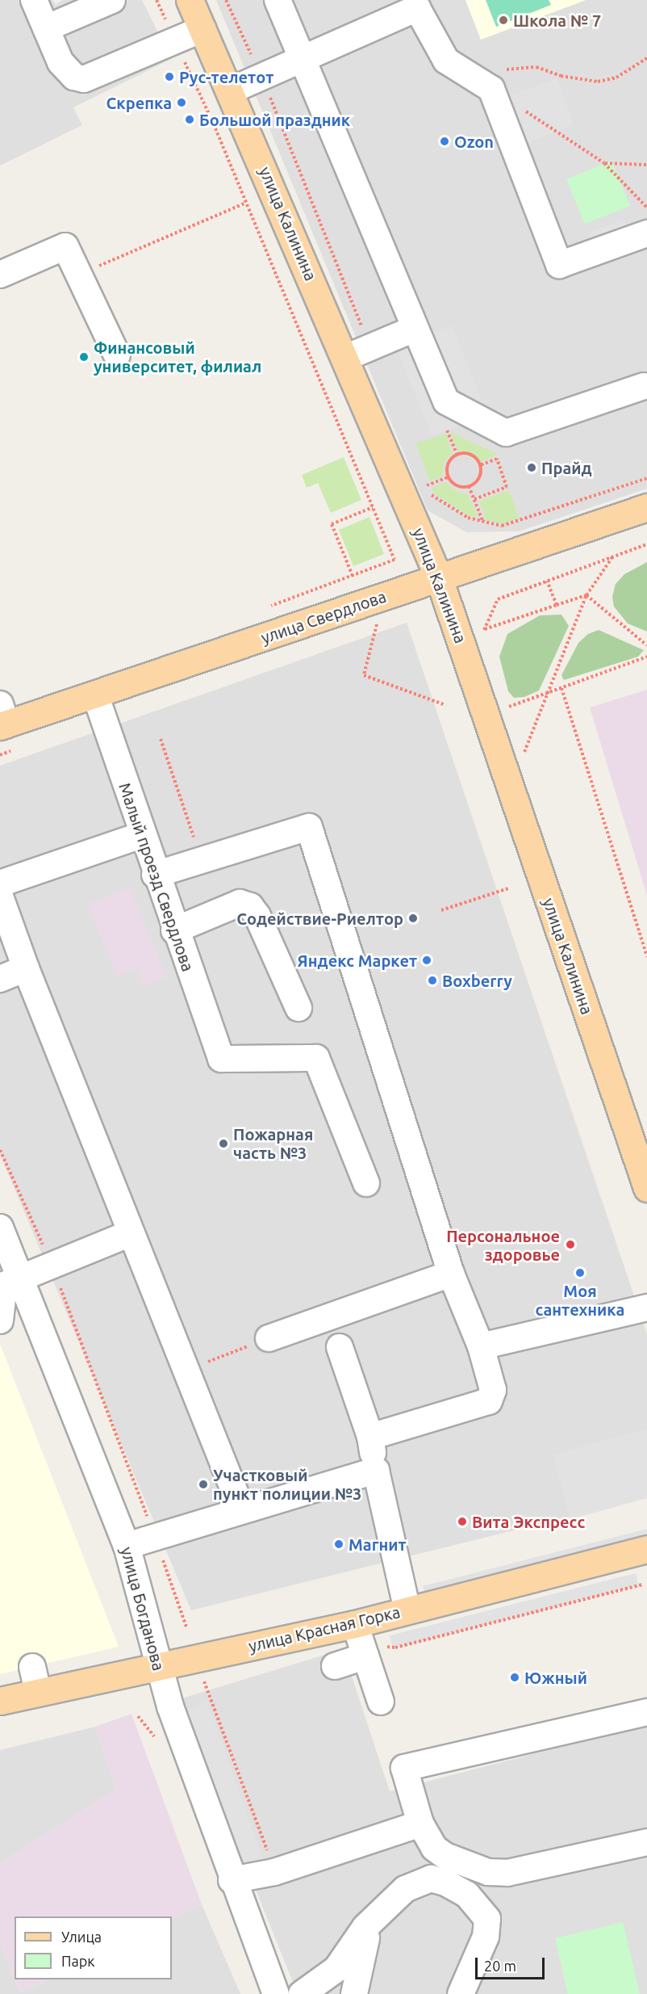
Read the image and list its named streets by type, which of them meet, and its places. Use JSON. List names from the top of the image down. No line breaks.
{"streets":{"main road":["улица Калинина","улица Свердлова","улица Красная Горка"],"street":["Малый проезд Свердлова","улица Богданова"]},"crossings":[["улица Калинина","улица Свердлова"],["улица Свердлова","Малый проезд Свердлова"],["улица Богданова","улица Красная Горка"]],"places":["Школа № 7","Рус-телетот","Скрепка","Большой праздник","Ozon","Финансовый университет, филиал","Прайд","Содействие-Риелтор","Яндекс Маркет","Boxberry","Пожарная часть №3","Персональное здоровье","Моя сантехника","Участковый пункт полиции №3","Вита Экспресс","Магнит","Южный"],"legend":["Улица","Парк"],"scale_bar":"20 m"}
